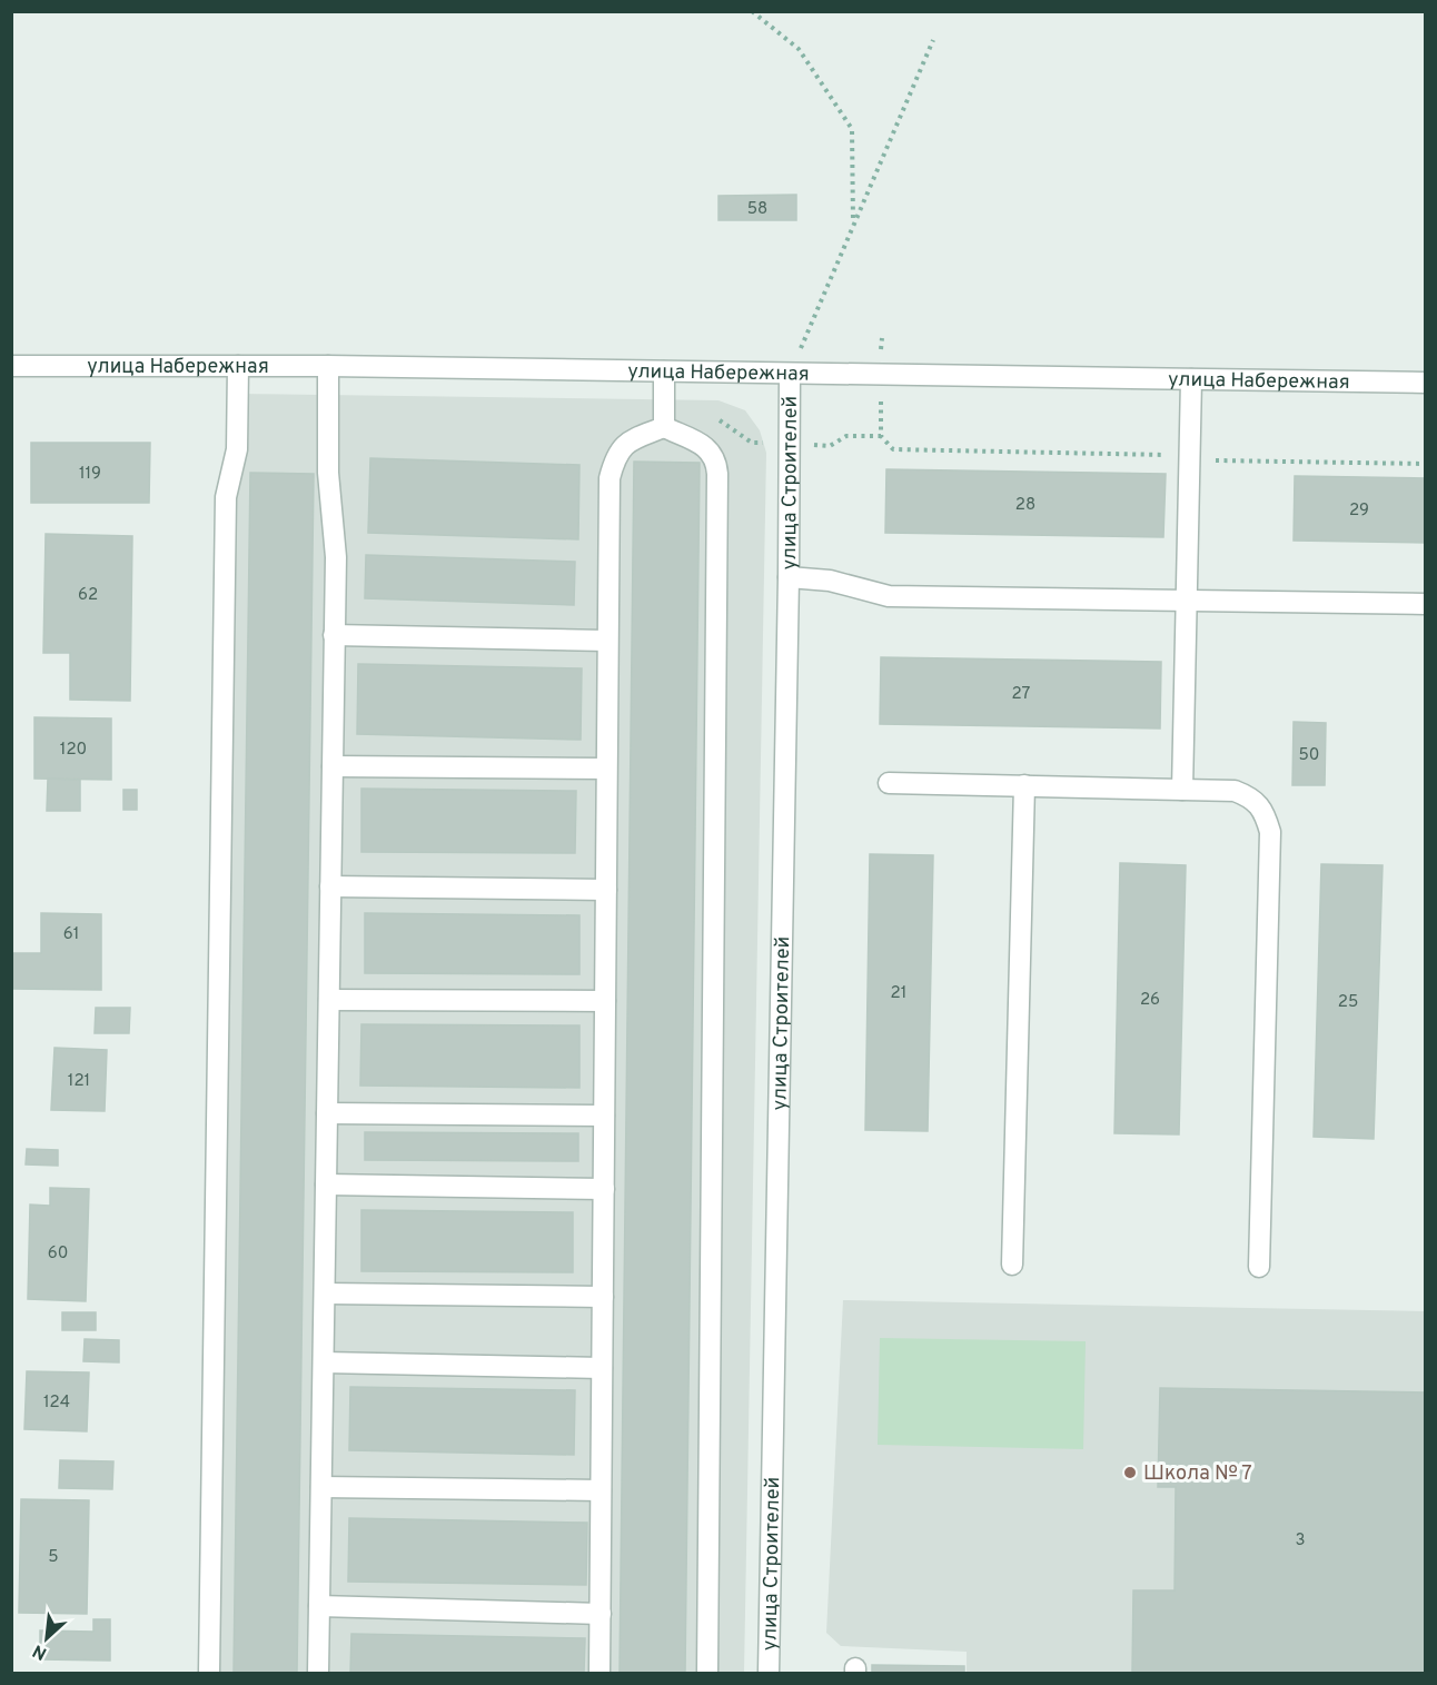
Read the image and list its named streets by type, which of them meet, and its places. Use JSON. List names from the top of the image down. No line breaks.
{"streets":{"street":["улица Набережная","улица Строителей"]},"crossings":[["улица Набережная","улица Строителей"]],"places":["Школа № 7"],"house_numbers":["58","119","28","29","62","27","120","50","61","21","26","25","121","60","124","3","5"],"north":"bottom left"}
